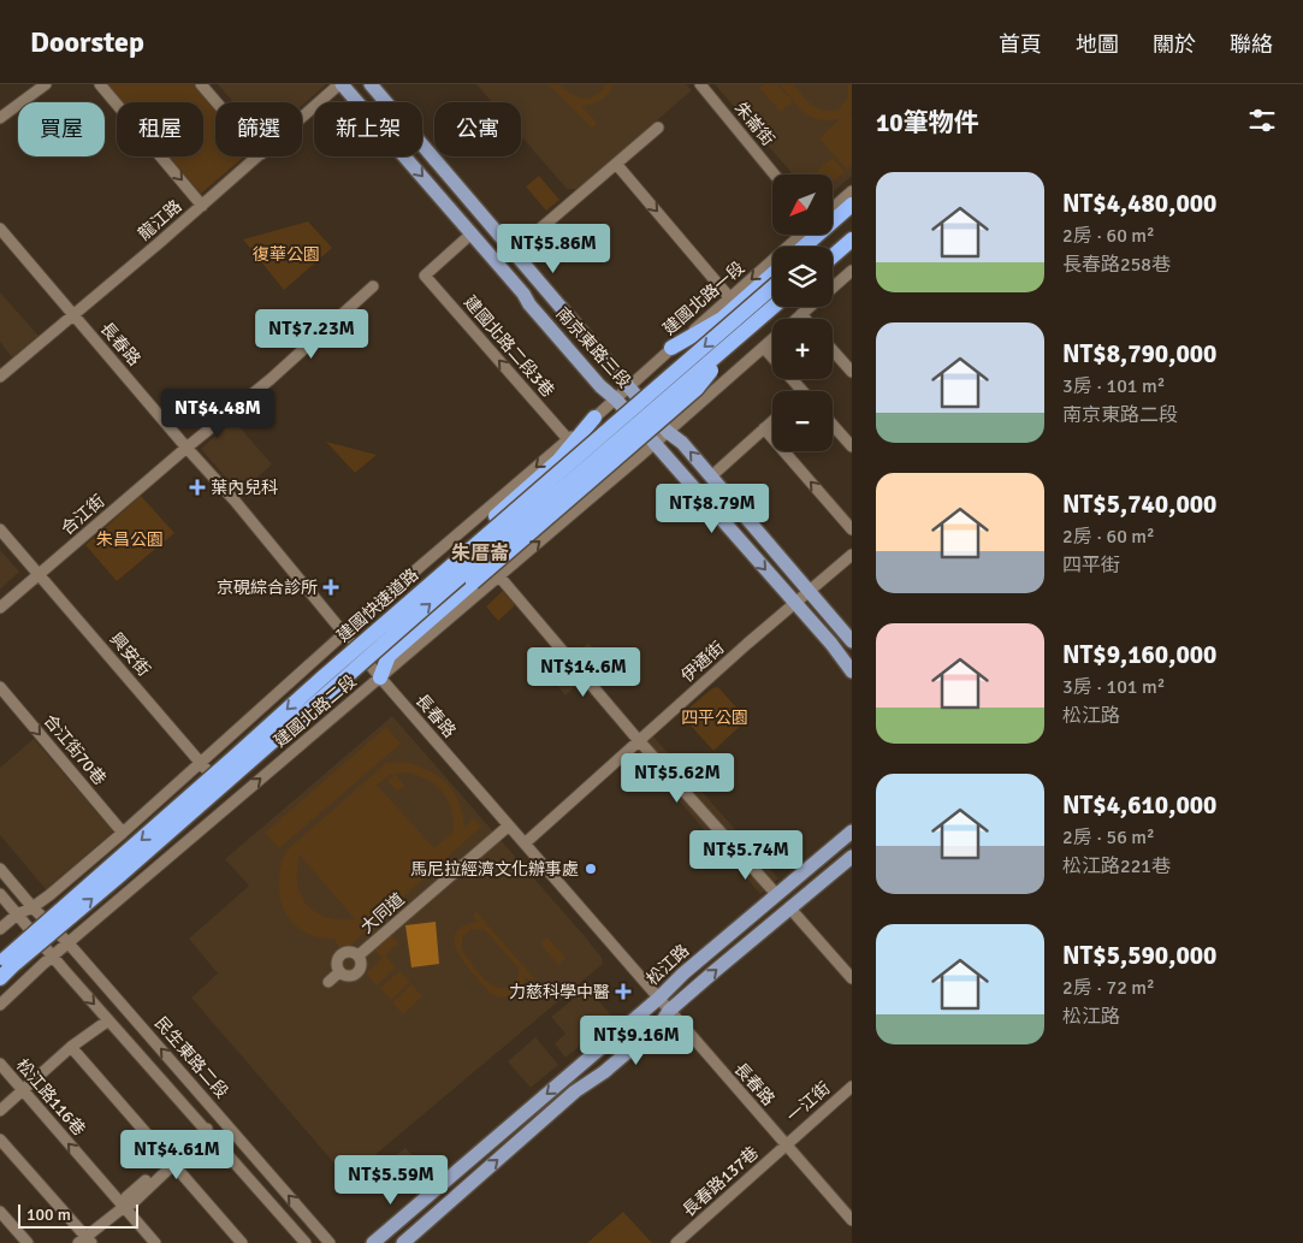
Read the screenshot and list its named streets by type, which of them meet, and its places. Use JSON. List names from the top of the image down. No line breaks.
{"streets":{"highway":["建國快速道路"],"main road":["南京東路三段","松江路"],"street":["朱崙街","龍江路","建國北路一段","長春路","建國北路二段3巷","合江街","興安街","伊通街","建國北路二段","合江街70巷","大同道","民生東路二段","松江路116巷","一江街","長春路137巷"]},"crossings":[["龍江路","長春路"],["龍江路","南京東路三段"],["建國北路一段","南京東路三段"],["長春路","合江街"],["長春路","伊通街"],["長春路","建國北路二段"],["長春路","大同道"],["長春路","松江路"],["長春路","一江街"],["長春路","長春路137巷"],["建國北路二段3巷","南京東路三段"],["南京東路三段","伊通街"],["南京東路三段","建國北路二段"],["合江街","興安街"],["興安街","建國北路二段"],["建國北路二段","民生東路二段"],["一江街","長春路137巷"]],"one_way":["建國北路二段3巷","合江街70巷"],"districts":["朱厝崙"],"parks":["復華公園","朱昌公園","四平公園"],"places":{"health":["葉內兒科","京硯綜合診所","力慈科學中醫"],"other":["馬尼拉經濟文化辦事處"]},"scale_bar":"100 m","north":"bottom left","page":{"header":"Doorstep","nav":["首頁","地圖","關於","聯絡"],"heading":"10筆物件","chip":["買屋","租屋","篩選","新上架","公寓"],"list":[{"name":"NT$4,480,000","note":"2房 · 60 m² · 長春路258巷"},{"name":"NT$8,790,000","note":"3房 · 101 m² · 南京東路二段"},{"name":"NT$5,740,000","note":"2房 · 60 m² · 四平街"},{"name":"NT$9,160,000","note":"3房 · 101 m² · 松江路"},{"name":"NT$4,610,000","note":"2房 · 56 m² · 松江路221巷"},{"name":"NT$5,590,000","note":"2房 · 72 m² · 松江路"}],"map_buttons":["+","−"],"price":["NT$5.86M","NT$7.23M","NT$4.48M","NT$8.79M","NT$14.6M","NT$5.62M","NT$5.74M","NT$9.16M","NT$4.61M","NT$5.59M"],"scale":"100 m"}}
